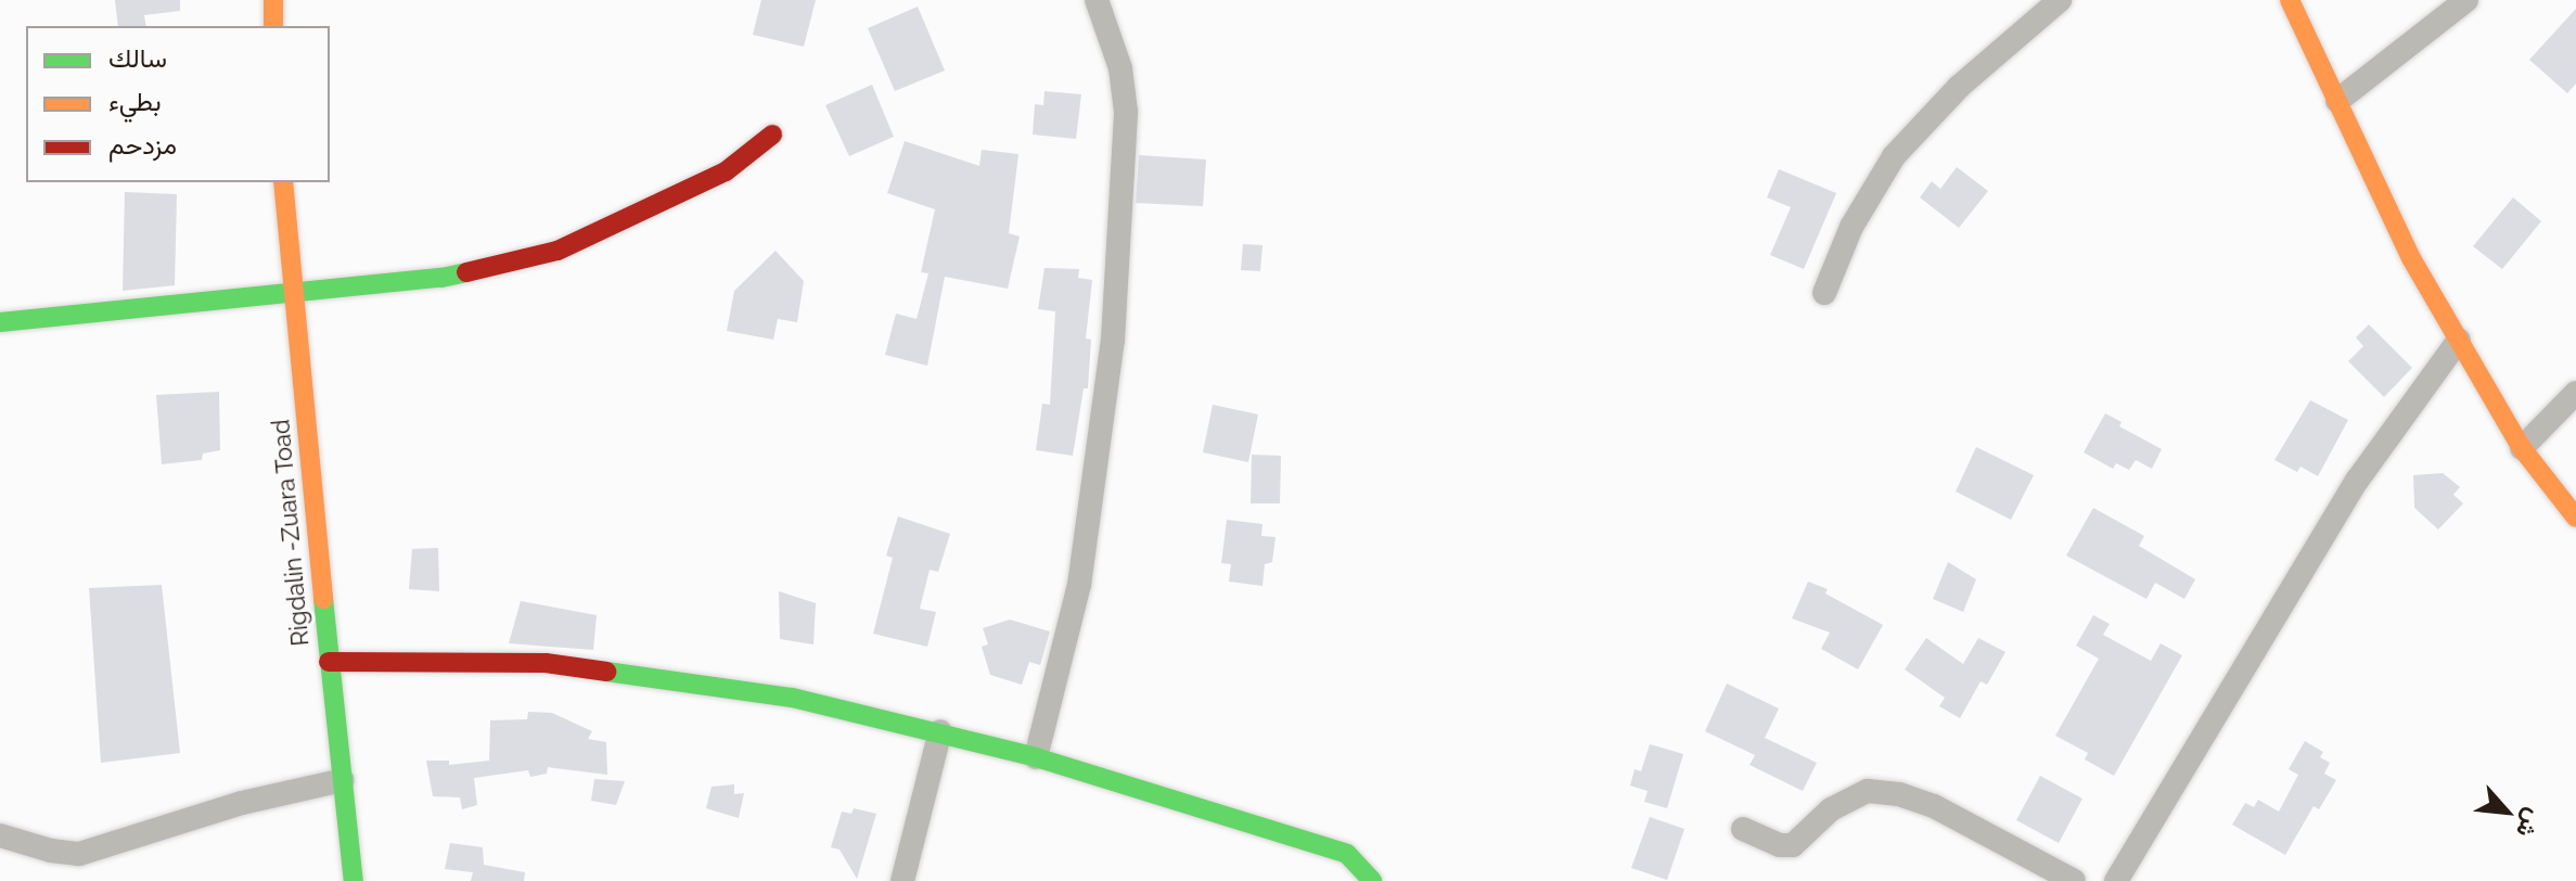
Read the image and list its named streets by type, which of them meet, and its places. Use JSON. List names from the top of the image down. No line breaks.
{"streets":{"street":["Rigdalin -Zuara Toad"]},"legend":["سالك","بطيء","مزدحم"],"north":"bottom right"}
